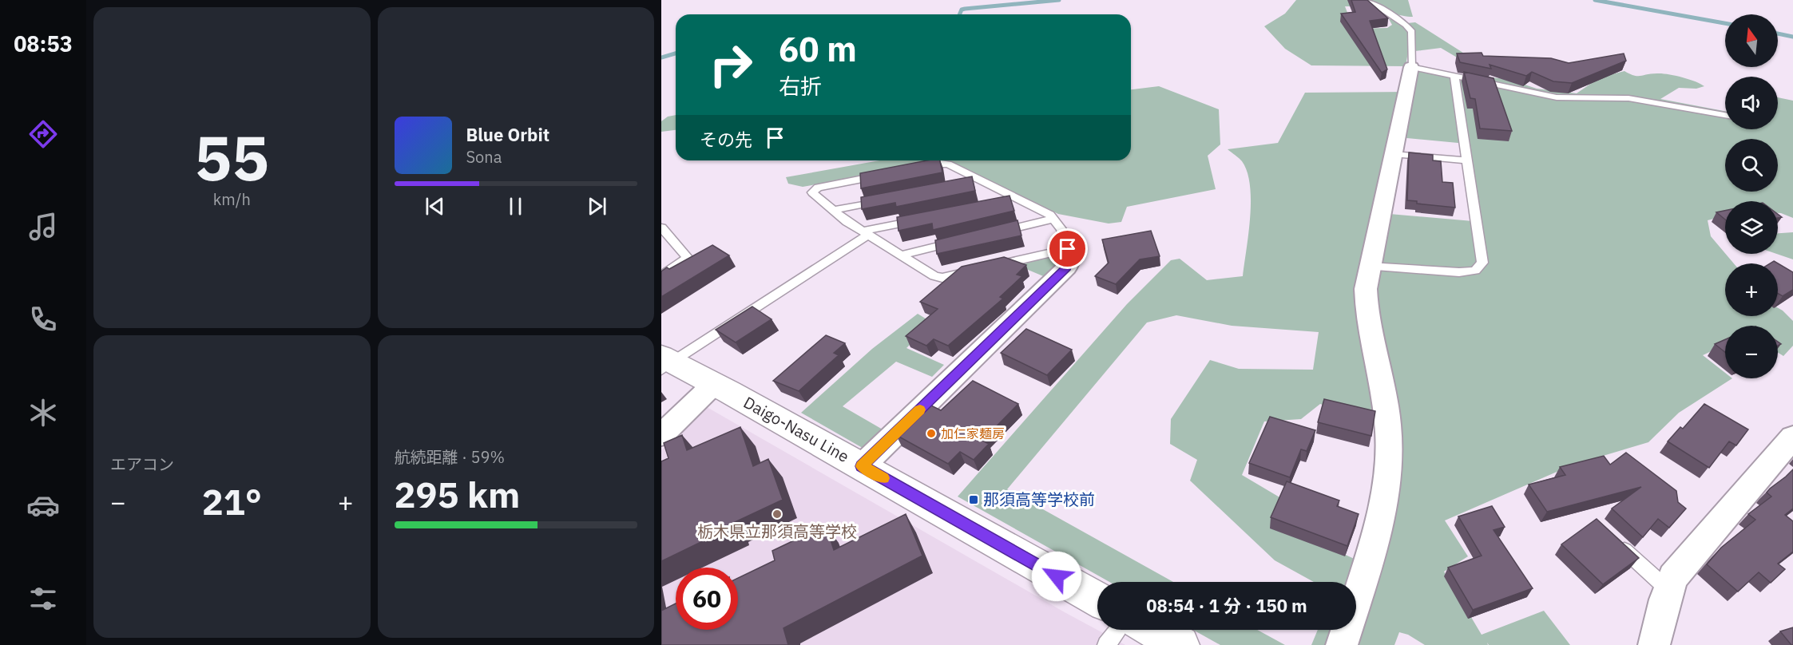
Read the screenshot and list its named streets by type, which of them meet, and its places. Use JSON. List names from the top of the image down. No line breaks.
{"streets":{"main road":["Daigo-Nasu Line"]},"places":{"other":["加仁家麺房","栃木県立那須高等学校"],"transit":["那須高等学校前"]},"north":"top","page":{"tabs":"08:53","tile":[["55","km/h"],"エアコン",["航続距離 · 59%","295 km"]],"map_buttons":["+","−"],"turn":["60 m","右折"],"then":"その先","song":["Blue Orbit","Sona"],"heat":["−","21°","+"],"limit":"60","trip":"08:54 · 1 分 · 150 m"}}
